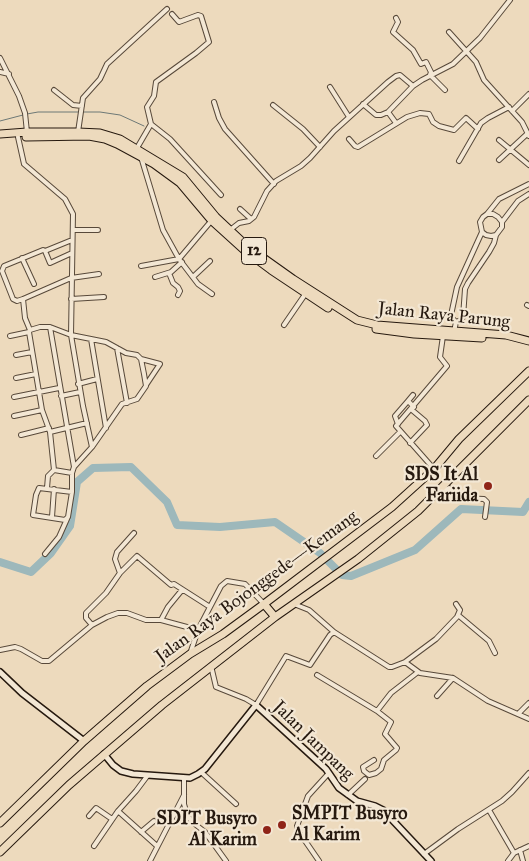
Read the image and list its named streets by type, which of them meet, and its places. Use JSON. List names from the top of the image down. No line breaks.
{"streets":{"highway":["12","Jalan Raya Parung","Jalan Raya Bojonggede—Kemang"],"street":["Jalan Jampang"]},"crossings":[["Jalan Raya Bojonggede—Kemang","Jalan Jampang"]],"places":["SDS It Al Fariida","SMPIT Busyro Al Karim","SDIT Busyro Al Karim"]}
